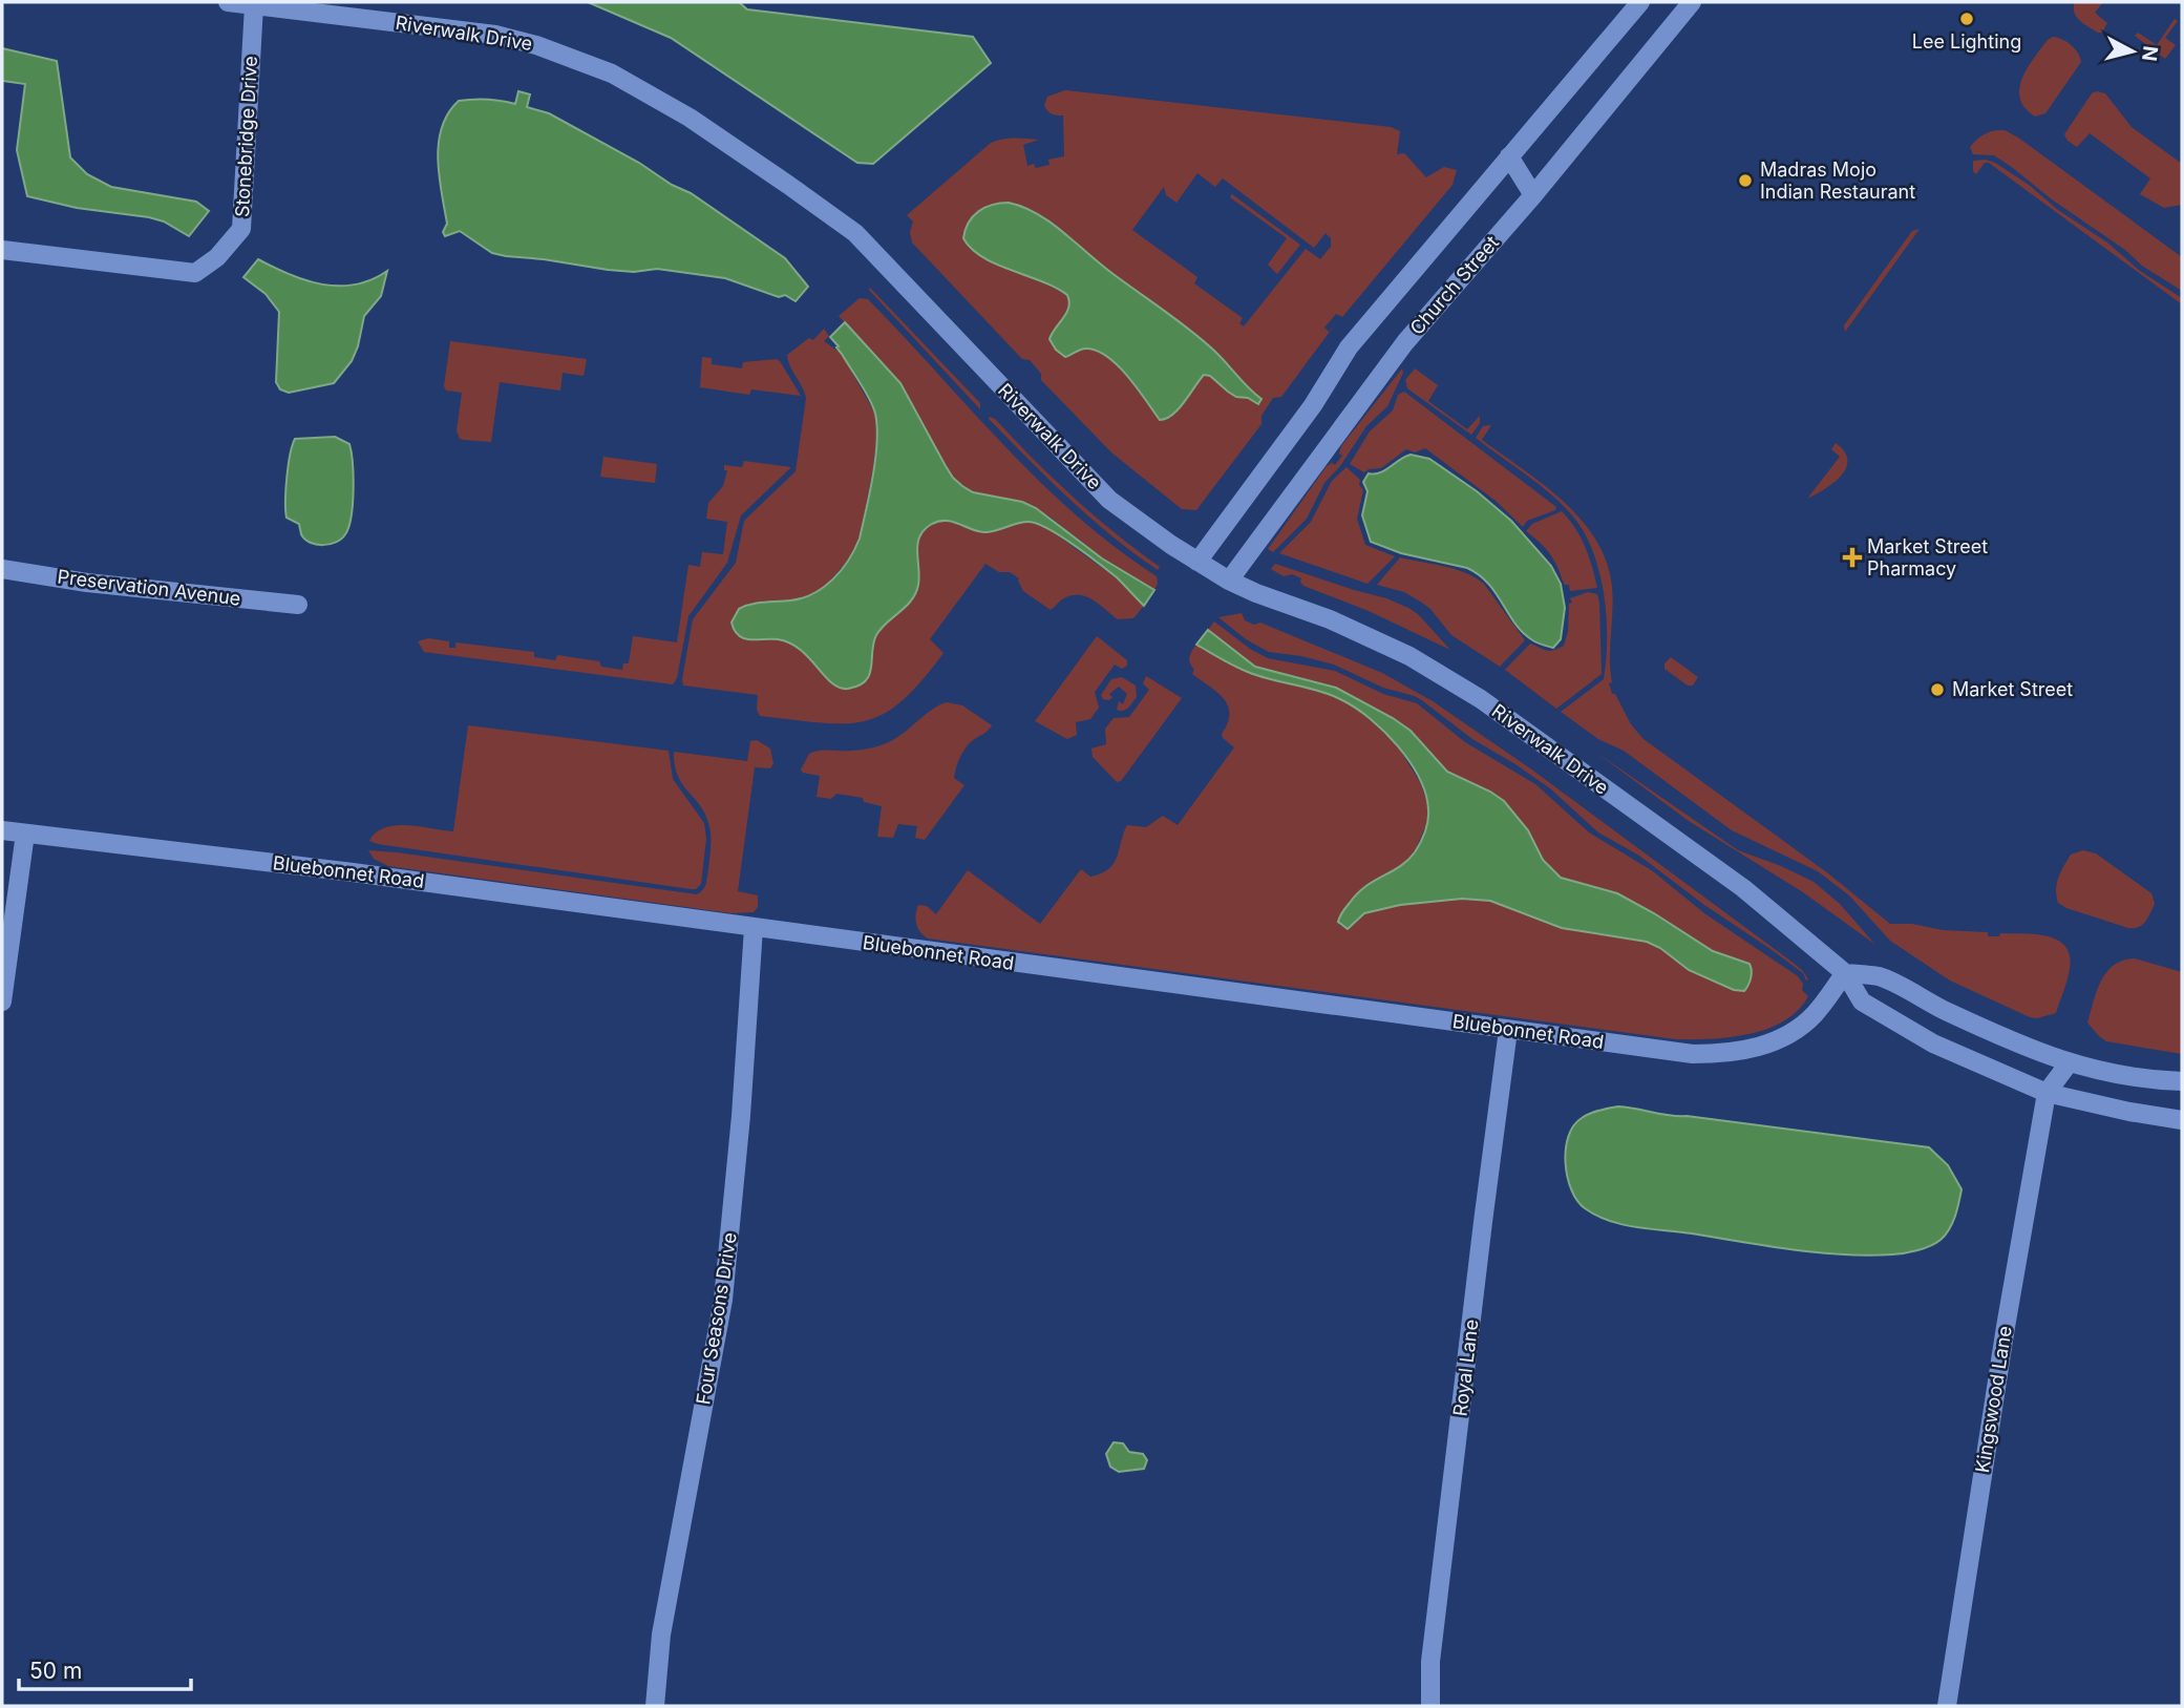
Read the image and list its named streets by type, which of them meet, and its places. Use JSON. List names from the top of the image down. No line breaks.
{"streets":{"street":["Riverwalk Drive","Stonebridge Drive","Church Street","Preservation Avenue","Bluebonnet Road","Four Seasons Drive","Royal Lane","Kingswood Lane"]},"crossings":[["Riverwalk Drive","Stonebridge Drive"],["Riverwalk Drive","Church Street"],["Riverwalk Drive","Bluebonnet Road"],["Bluebonnet Road","Four Seasons Drive"],["Bluebonnet Road","Royal Lane"]],"places":{"other":["Lee Lighting","Madras Mojo Indian Restaurant","Market Street"],"health":["Market Street Pharmacy"]},"scale_bar":"50 m","north":"right"}
